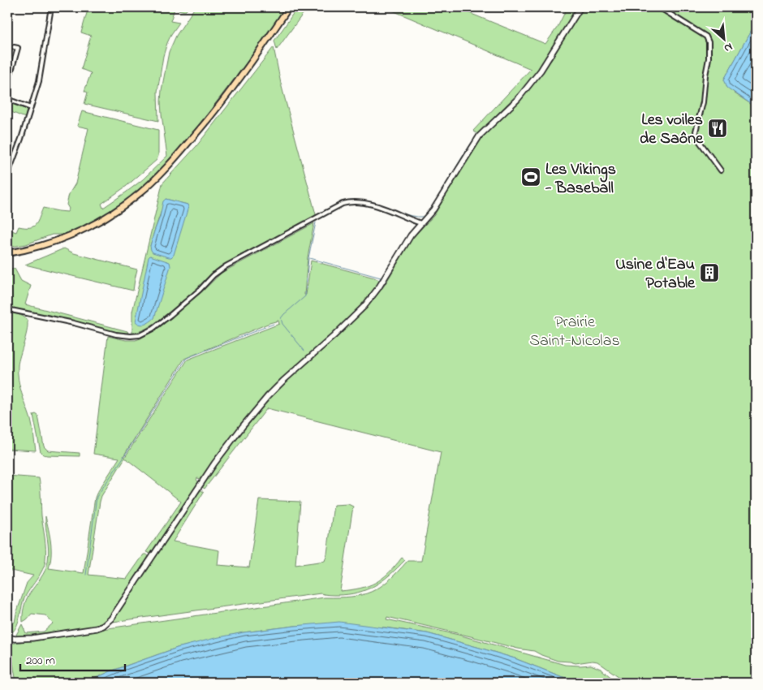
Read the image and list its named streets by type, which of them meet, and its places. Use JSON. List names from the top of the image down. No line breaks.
{"parks":["Prairie Saint-Nicolas"],"places":{"restaurant":["Les voiles de Saône"],"sports":["Les Vikings - Baseball"],"building":["Usine d'Eau Potable"]},"scale_bar":"200 m","north":"bottom right"}
